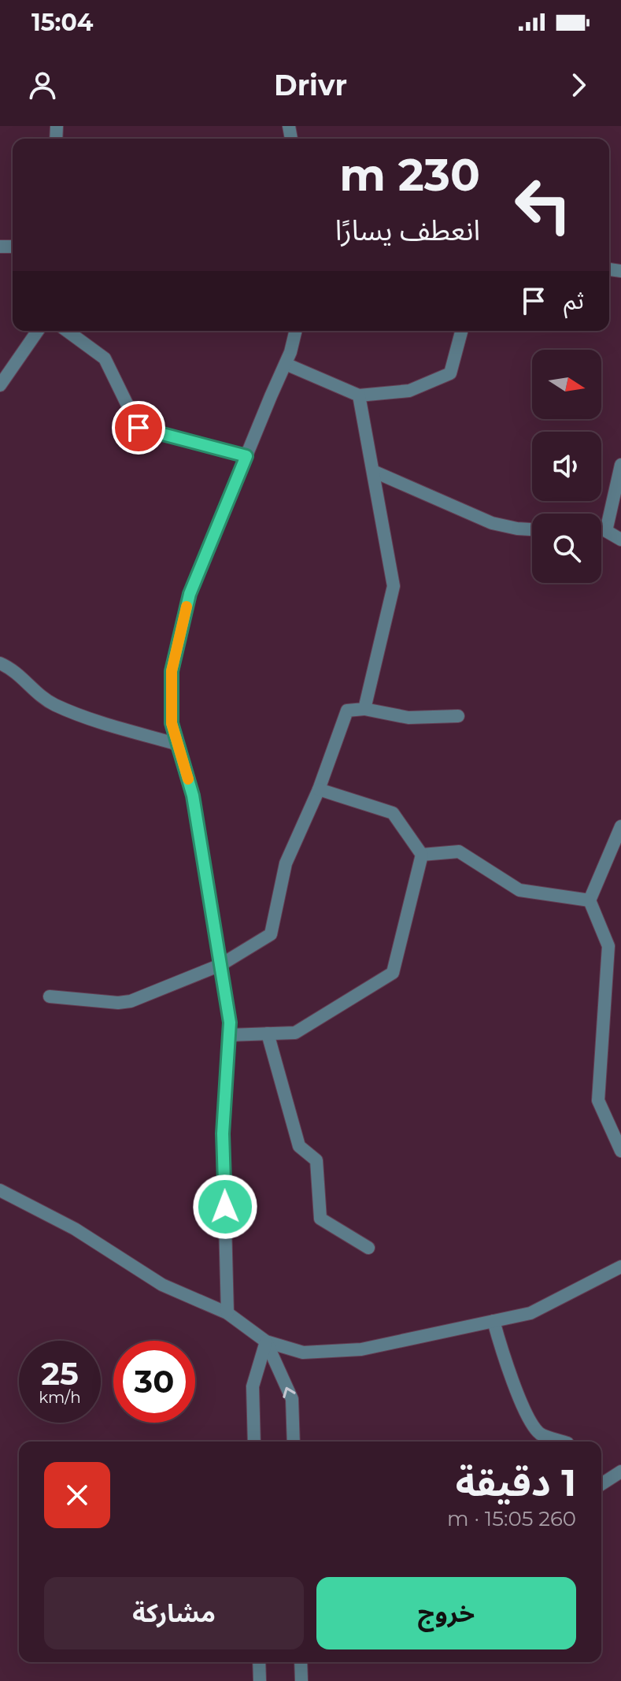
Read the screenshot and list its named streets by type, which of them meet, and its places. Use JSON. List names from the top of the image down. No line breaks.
{"north":"right","page":{"status":"15:04","header":"Drivr","turn":["230 m","انعطف يسارًا"],"then":"ثم","speed":"25 km/h","limit":"30","heading":["1 دقيقة","260 m · 15:05"],"buttons":["خروج","مشاركة"]}}
